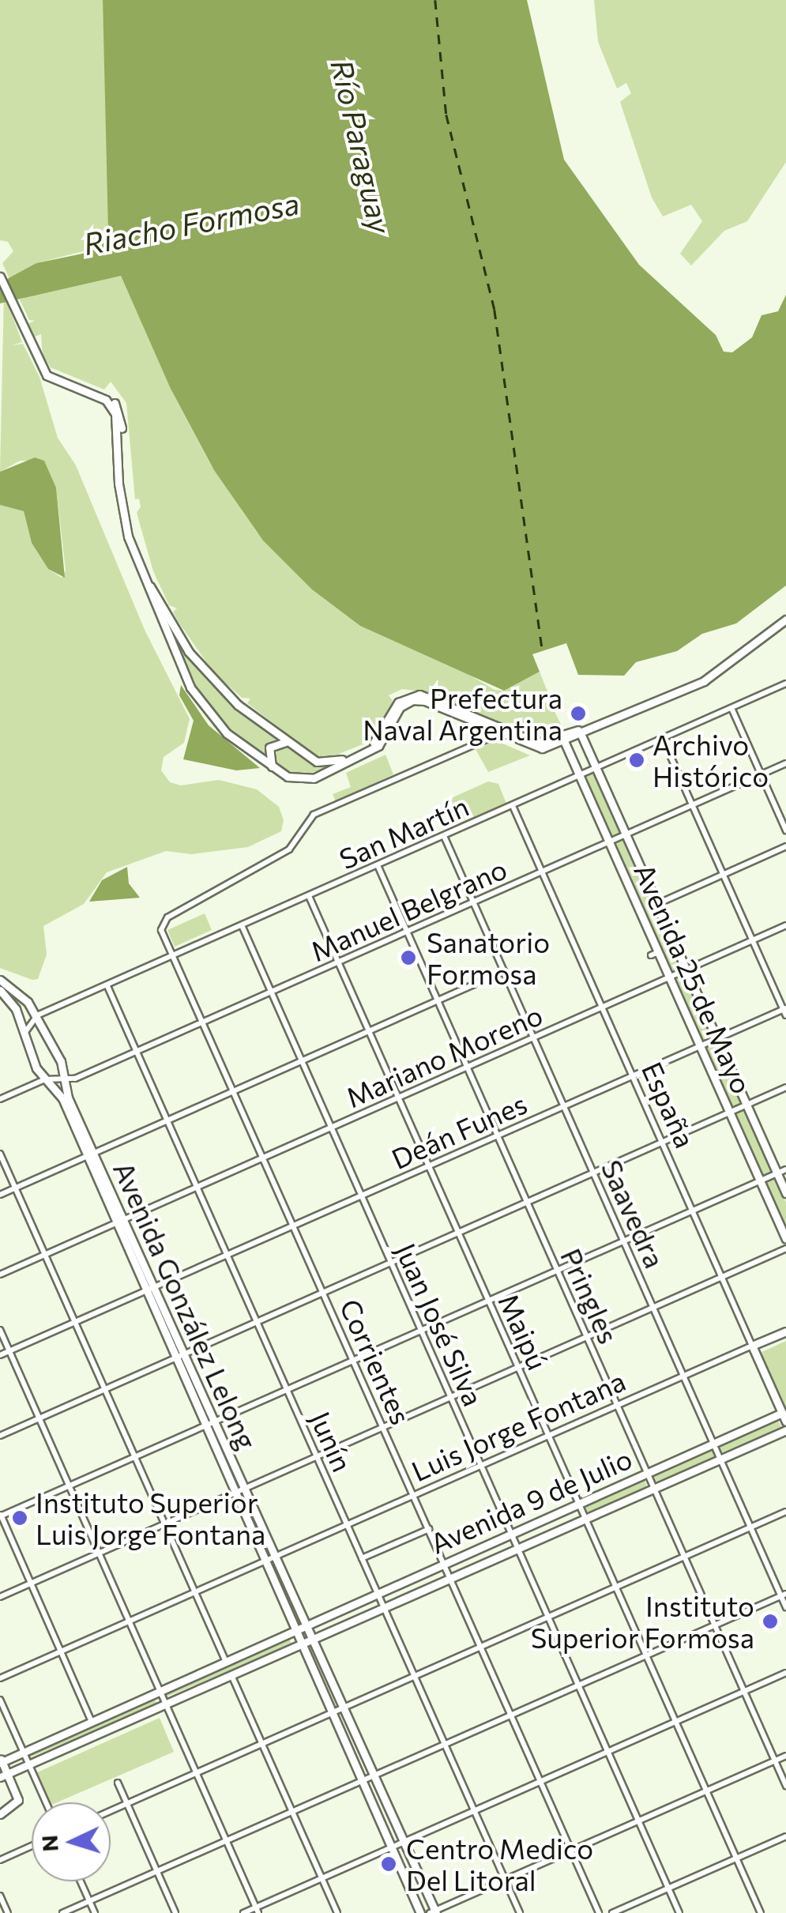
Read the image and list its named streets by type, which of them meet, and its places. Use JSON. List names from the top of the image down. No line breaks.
{"streets":{"main road":["Avenida 25 de Mayo","España","Avenida González Lelong","Luis Jorge Fontana","Avenida 9 de Julio"],"street":["San Martín","Manuel Belgrano","Mariano Moreno","Deán Funes","Saavedra","Pringles","Juan José Silva","Maipú","Corrientes","Junín"]},"crossings":[["San Martín","Avenida 25 de Mayo"],["San Martín","España"],["San Martín","Saavedra"],["San Martín","Pringles"],["San Martín","Avenida González Lelong"],["San Martín","Juan José Silva"],["San Martín","Maipú"],["San Martín","Corrientes"],["San Martín","Junín"],["Manuel Belgrano","Avenida 25 de Mayo"],["Manuel Belgrano","España"],["Manuel Belgrano","Saavedra"],["Manuel Belgrano","Pringles"],["Manuel Belgrano","Avenida González Lelong"],["Manuel Belgrano","Juan José Silva"],["Manuel Belgrano","Maipú"],["Manuel Belgrano","Corrientes"],["Manuel Belgrano","Junín"],["Avenida 25 de Mayo","Mariano Moreno"],["Avenida 25 de Mayo","Deán Funes"],["Mariano Moreno","España"],["Mariano Moreno","Saavedra"],["Mariano Moreno","Pringles"],["Mariano Moreno","Avenida González Lelong"],["Mariano Moreno","Juan José Silva"],["Mariano Moreno","Maipú"],["Mariano Moreno","Corrientes"],["Mariano Moreno","Junín"],["España","Deán Funes"],["España","Luis Jorge Fontana"],["España","Avenida 9 de Julio"],["Deán Funes","Saavedra"],["Deán Funes","Pringles"],["Deán Funes","Avenida González Lelong"],["Deán Funes","Juan José Silva"],["Deán Funes","Maipú"],["Deán Funes","Corrientes"],["Deán Funes","Junín"],["Saavedra","Luis Jorge Fontana"],["Saavedra","Avenida 9 de Julio"],["Pringles","Luis Jorge Fontana"],["Pringles","Avenida 9 de Julio"],["Avenida González Lelong","Luis Jorge Fontana"],["Avenida González Lelong","Avenida 9 de Julio"],["Juan José Silva","Luis Jorge Fontana"],["Juan José Silva","Avenida 9 de Julio"],["Maipú","Luis Jorge Fontana"],["Maipú","Avenida 9 de Julio"],["Corrientes","Luis Jorge Fontana"],["Corrientes","Avenida 9 de Julio"],["Luis Jorge Fontana","Junín"],["Junín","Avenida 9 de Julio"]],"water":["Río Paraguay","Riacho Formosa"],"places":["Prefectura Naval Argentina","Archivo Histórico","Sanatorio Formosa","Instituto Superior Luis Jorge Fontana","Instituto Superior Formosa","Centro Medico Del Litoral"],"north":"left"}
